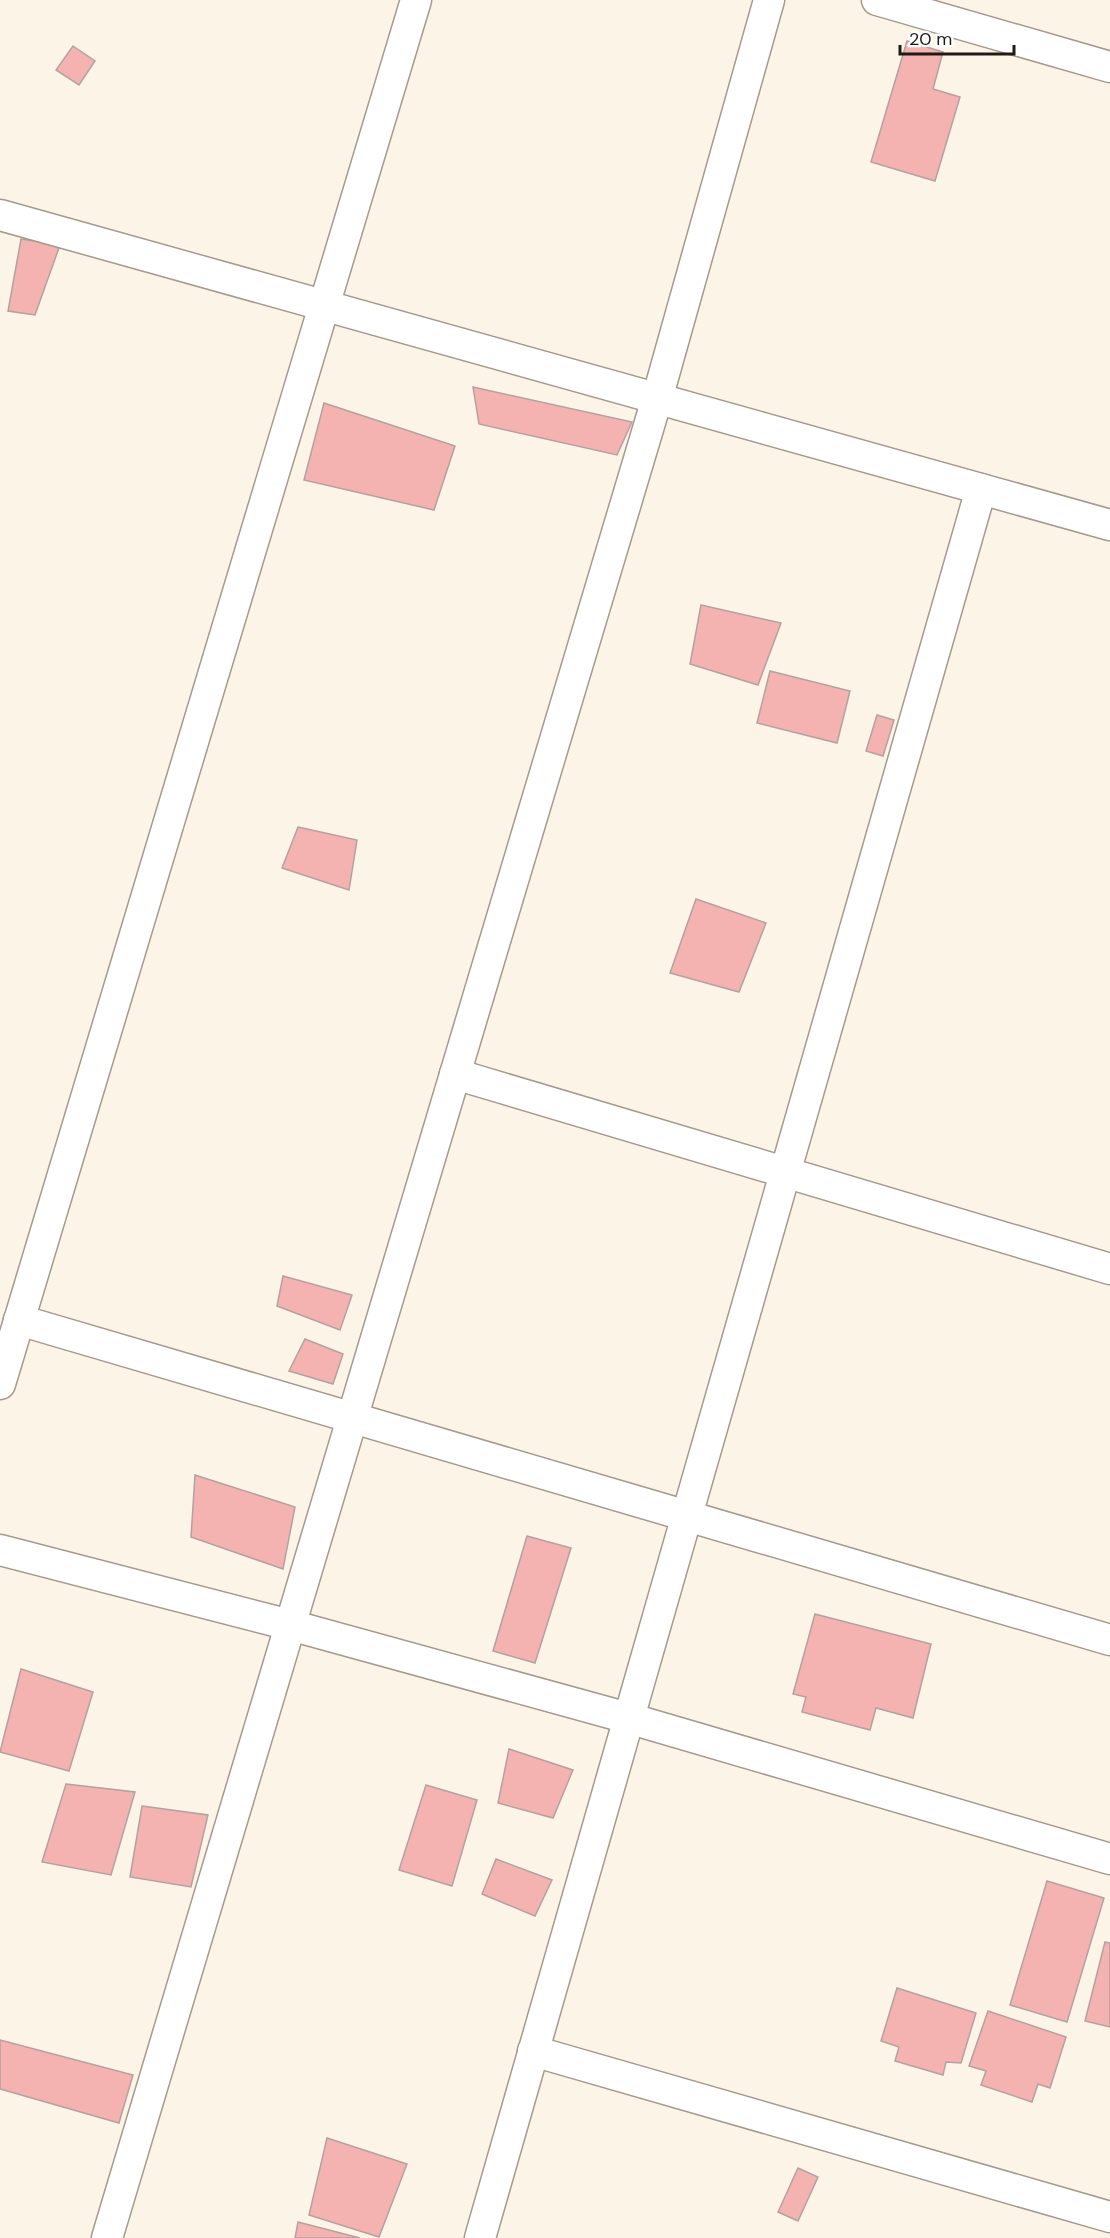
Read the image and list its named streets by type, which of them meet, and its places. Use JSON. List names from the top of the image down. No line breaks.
{"scale_bar":"20 m"}
